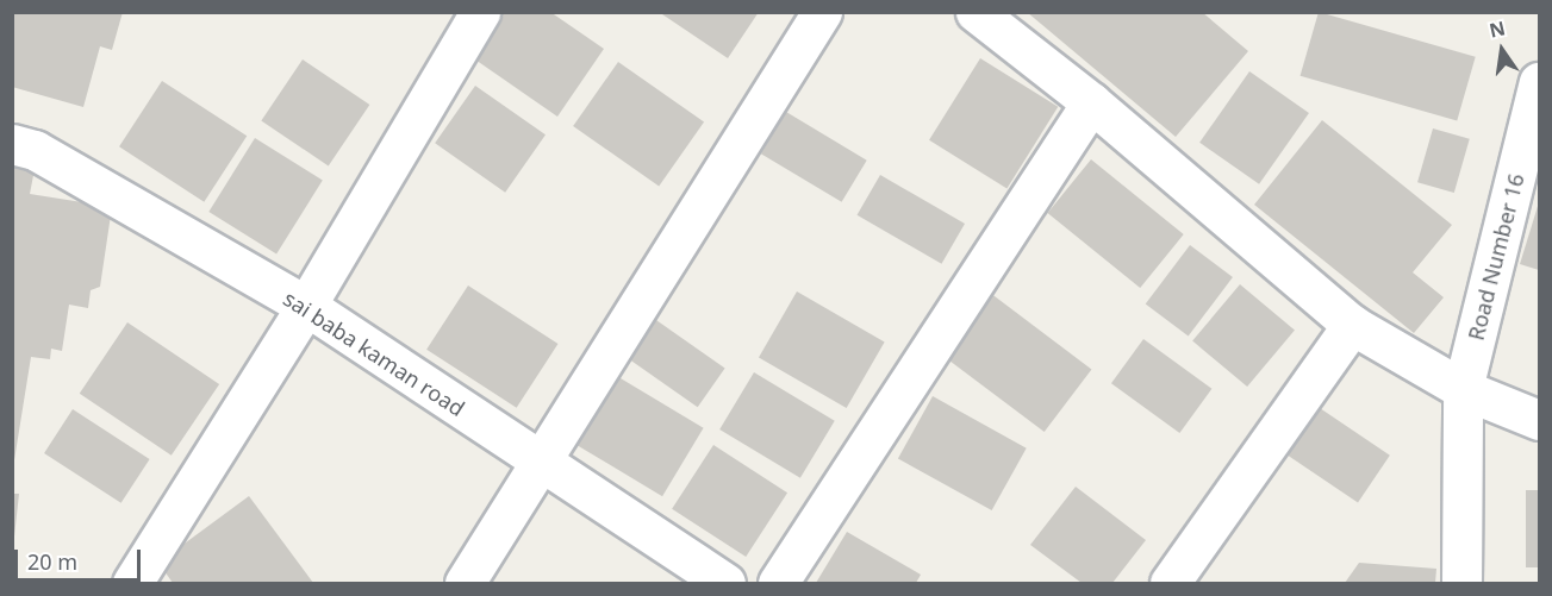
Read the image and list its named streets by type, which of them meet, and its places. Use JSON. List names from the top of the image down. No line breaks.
{"streets":{"street":["Road Number 16","sai baba kaman road"]},"scale_bar":"20 m","north":"top"}
